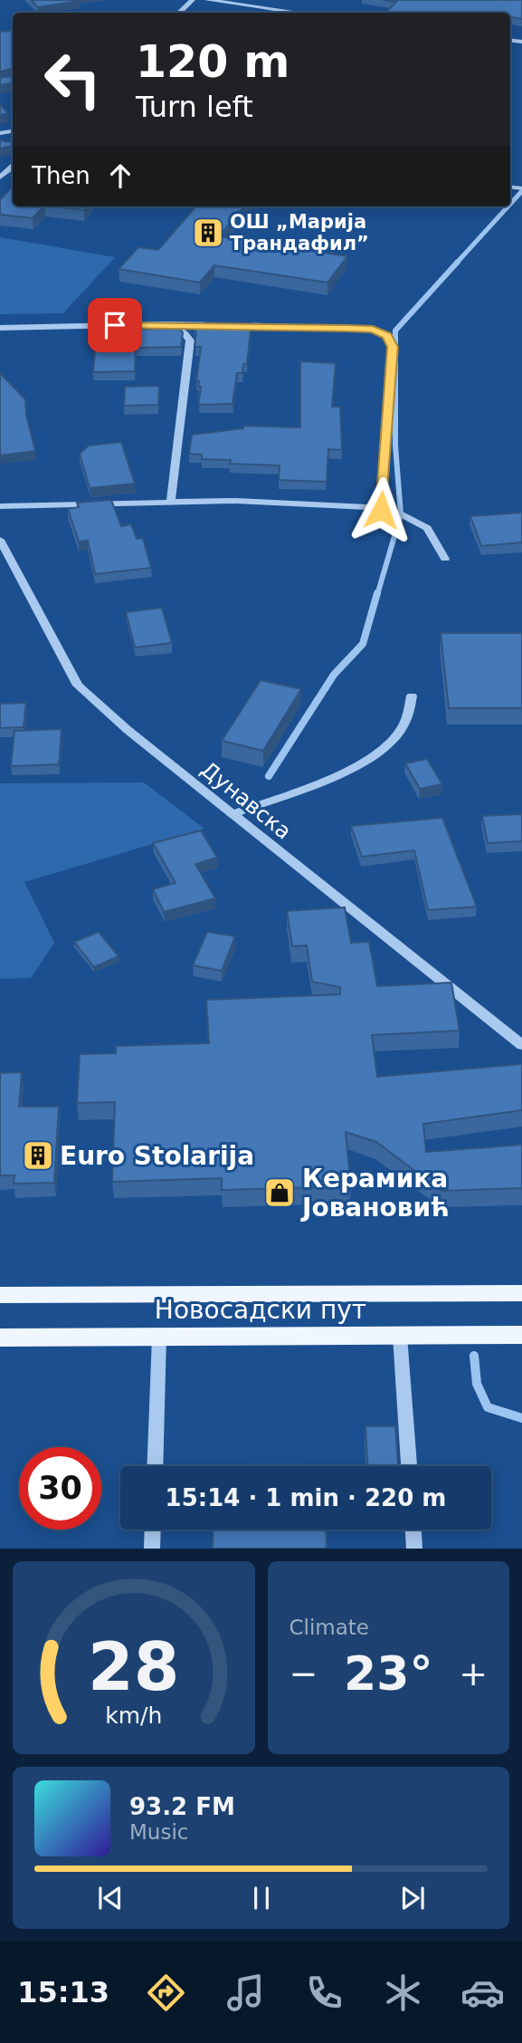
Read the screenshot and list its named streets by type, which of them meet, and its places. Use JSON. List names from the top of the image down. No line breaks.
{"streets":{"main road":["Новосадски пут"],"street":["Дунавска"]},"places":{"building":["ОШ „Марија Трандафил”","Euro Stolarija"],"shop":["Керамика Јовановић"]},"page":{"turn":["120 m","Turn left"],"then":"Then","limit":"30","trip":"15:14 · 1 min · 220 m","tile":"Climate","heat":["−","23°","+"],"song":["93.2 FM","Music"],"tabs":"15:13","gauge":["28","km/h"]}}
